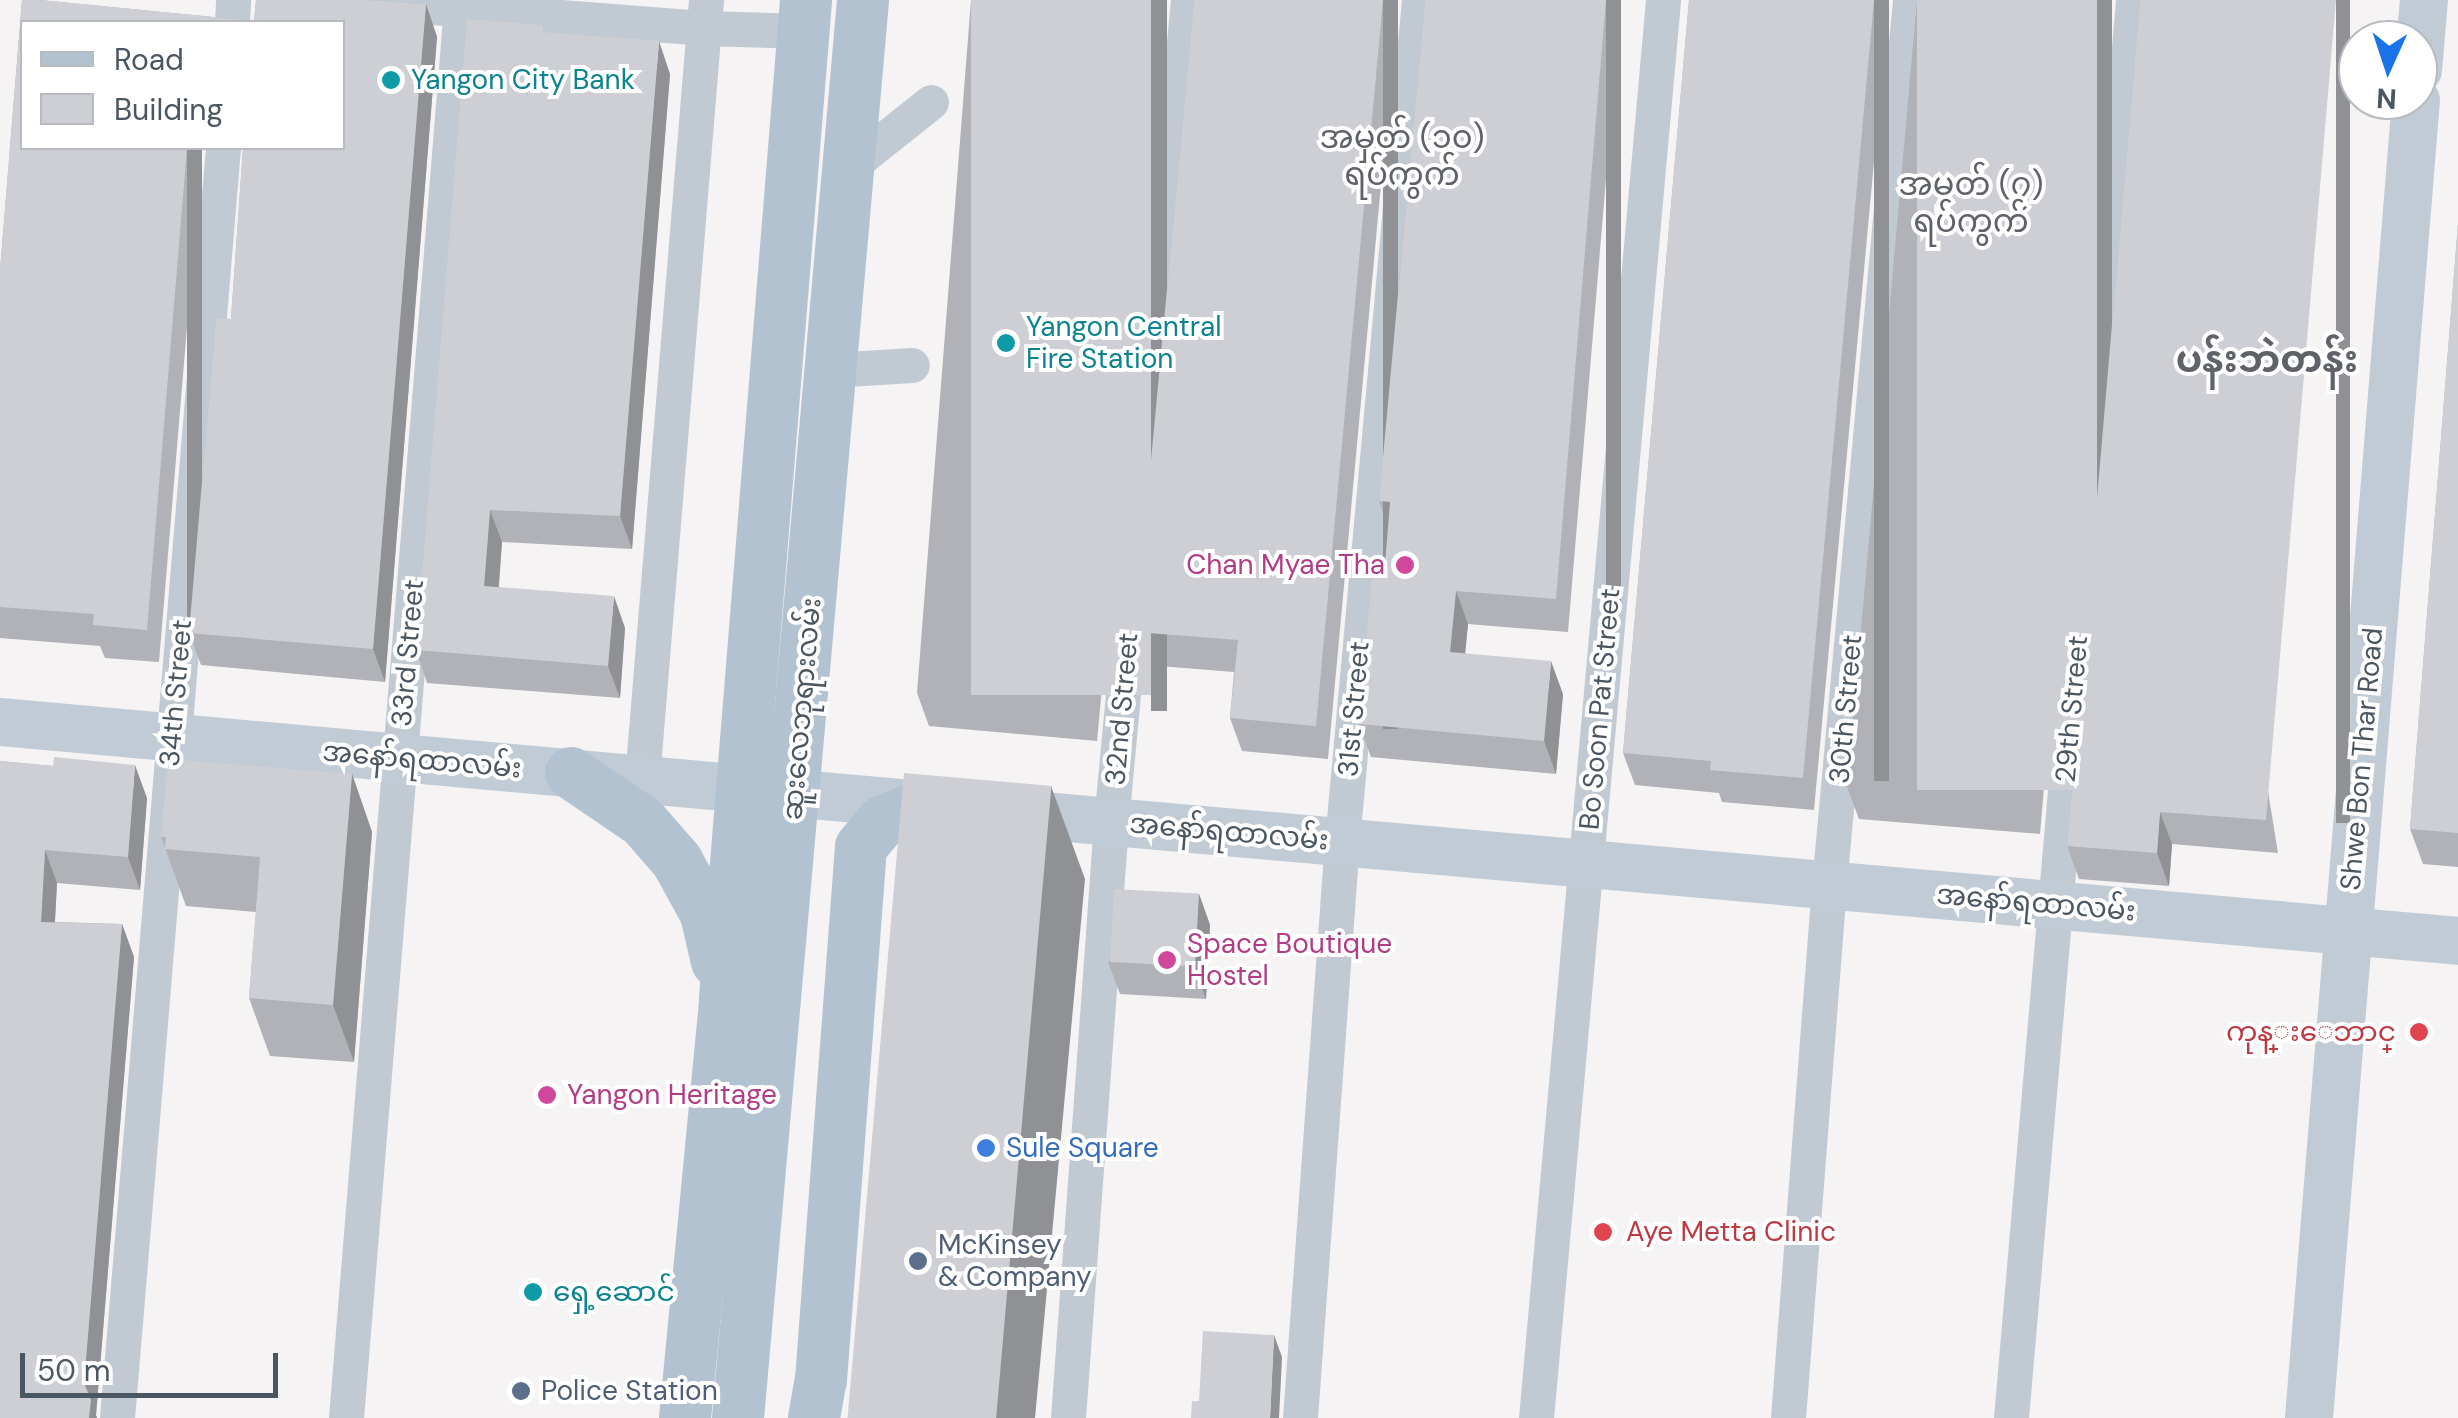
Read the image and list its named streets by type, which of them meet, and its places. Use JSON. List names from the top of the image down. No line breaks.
{"streets":{"main road":["ဆူးလေဘုရားလမ်း","Shwe Bon Thar Road","အနော်ရထာလမ်း"],"street":["33rd Street","34th Street","32nd Street","31st Street","Bo Soon Pat Street","30th Street","29th Street"]},"crossings":[["33rd Street","အနော်ရထာလမ်း"],["34th Street","အနော်ရထာလမ်း"],["ဆူးလေဘုရားလမ်း","အနော်ရထာလမ်း"],["32nd Street","အနော်ရထာလမ်း"],["31st Street","အနော်ရထာလမ်း"],["Bo Soon Pat Street","အနော်ရထာလမ်း"],["30th Street","အနော်ရထာလမ်း"],["29th Street","အနော်ရထာလမ်း"],["Shwe Bon Thar Road","အနော်ရထာလမ်း"]],"districts":["အမှတ် (၁၀) ရပ်ကွက်","အမှတ် (၇) ရပ်ကွက်","ပန်းဘဲတန်း"],"places":["Yangon City Bank","Yangon Central Fire Station","Chan Myae Tha","Space Boutique Hostel","ကုန္းေဘာင္","Yangon Heritage","Sule Square","Aye Metta Clinic","McKinsey & Company","ရှေ့ဆောင်","Police Station"],"legend":["Road","Building"],"scale_bar":"50 m","north":"bottom"}
